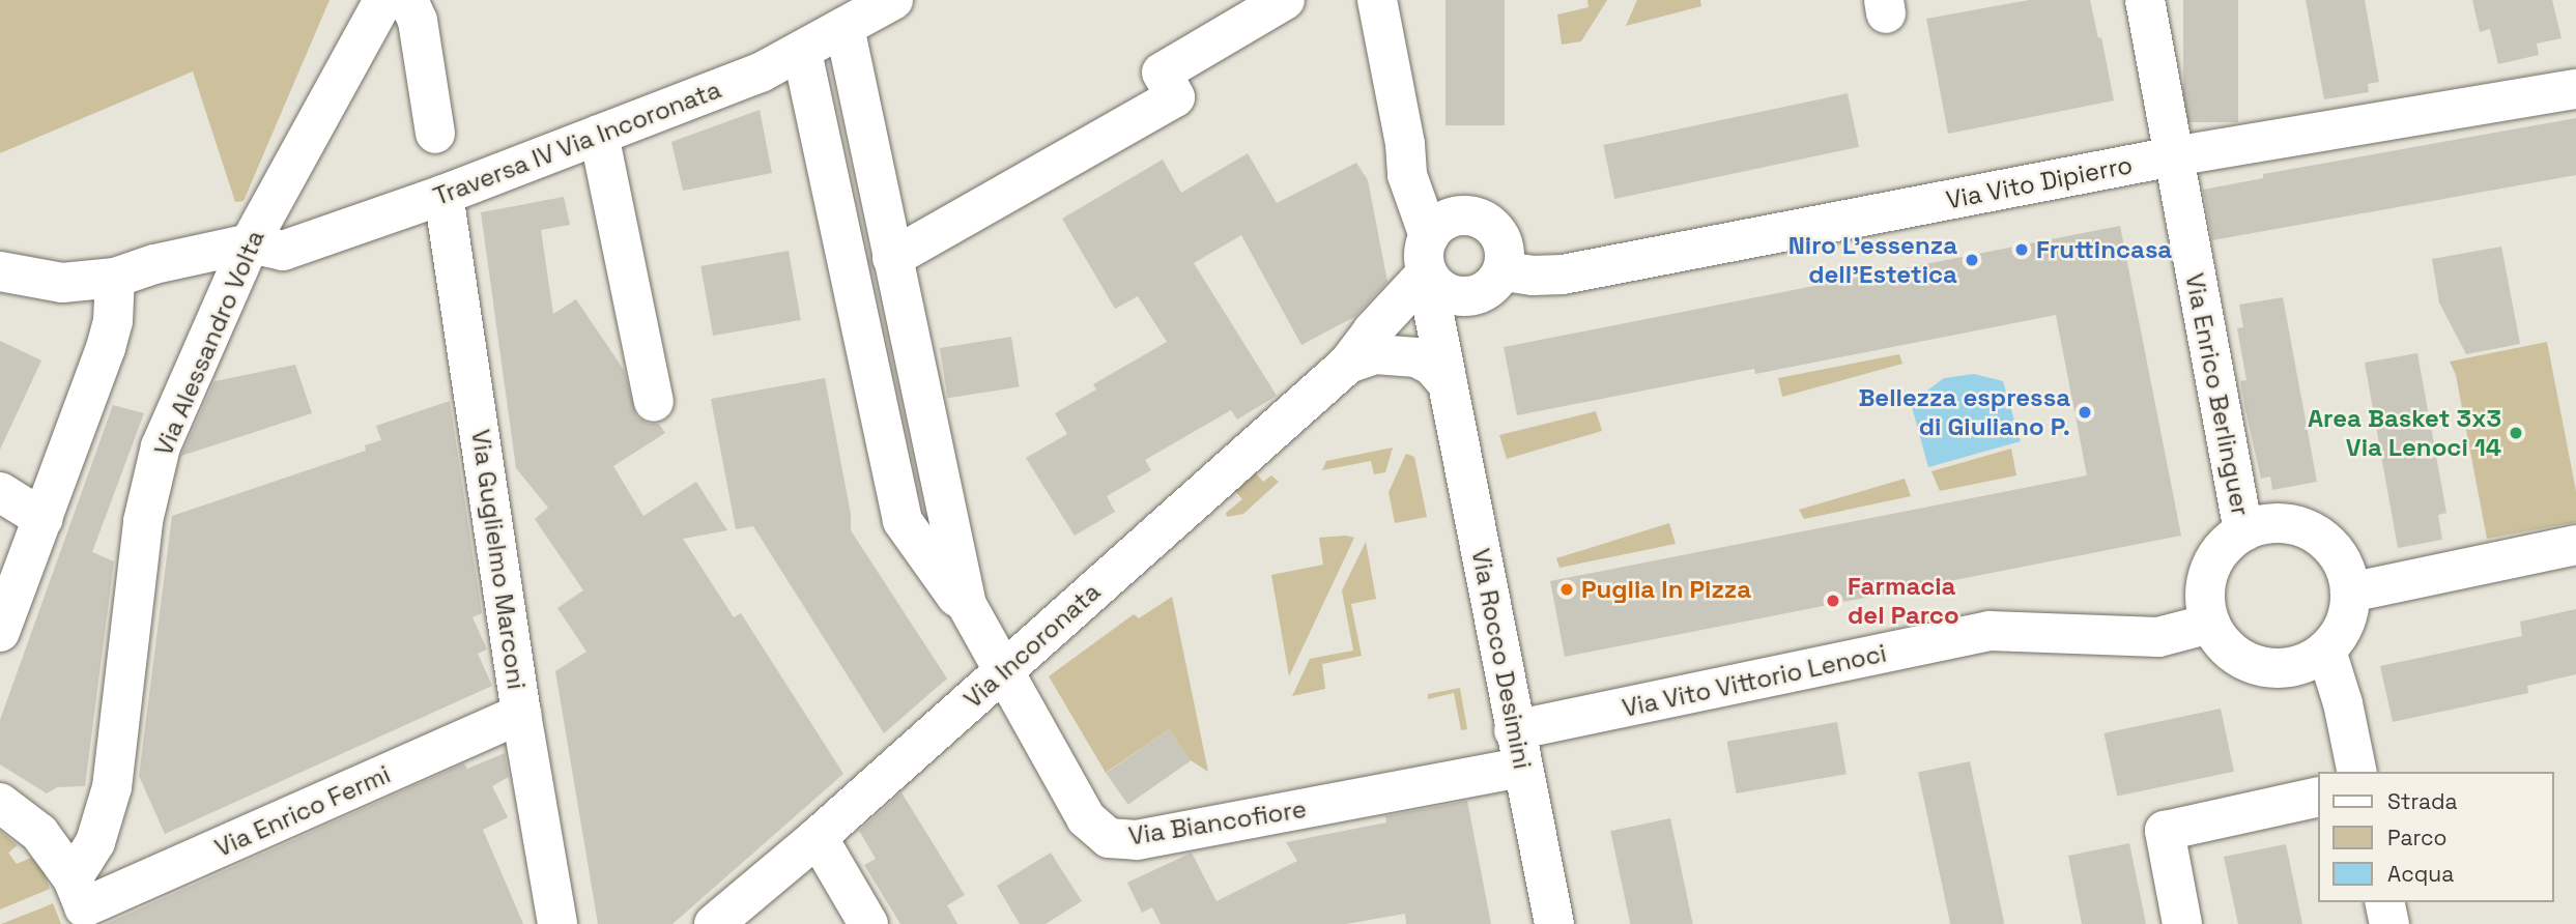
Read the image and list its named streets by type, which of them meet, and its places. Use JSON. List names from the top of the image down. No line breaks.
{"streets":{"street":["Traversa IV Via Incoronata","Via Vito Dipierro","Via Alessandro Volta","Via Enrico Berlinguer","Via Guglielmo Marconi","Via Incoronata","Via Rocco Desimini","Via Vito Vittorio Lenoci","Via Enrico Fermi","Via Biancofiore"]},"crossings":[["Traversa IV Via Incoronata","Via Alessandro Volta"],["Traversa IV Via Incoronata","Via Guglielmo Marconi"],["Via Vito Dipierro","Via Enrico Berlinguer"],["Via Vito Dipierro","Via Incoronata"],["Via Vito Dipierro","Via Rocco Desimini"],["Via Alessandro Volta","Via Enrico Fermi"],["Via Enrico Berlinguer","Via Vito Vittorio Lenoci"],["Via Guglielmo Marconi","Via Enrico Fermi"],["Via Incoronata","Via Rocco Desimini"],["Via Incoronata","Via Biancofiore"],["Via Rocco Desimini","Via Vito Vittorio Lenoci"],["Via Rocco Desimini","Via Biancofiore"],["Via Vito Vittorio Lenoci","Via Biancofiore"]],"places":["Fruttincasa","Niro L'essenza dell'Estetica","Bellezza espressa di Giuliano P.","Area Basket 3x3 Via Lenoci 14","Puglia In Pizza","Farmacia del Parco"],"legend":["Strada","Parco","Acqua"]}
